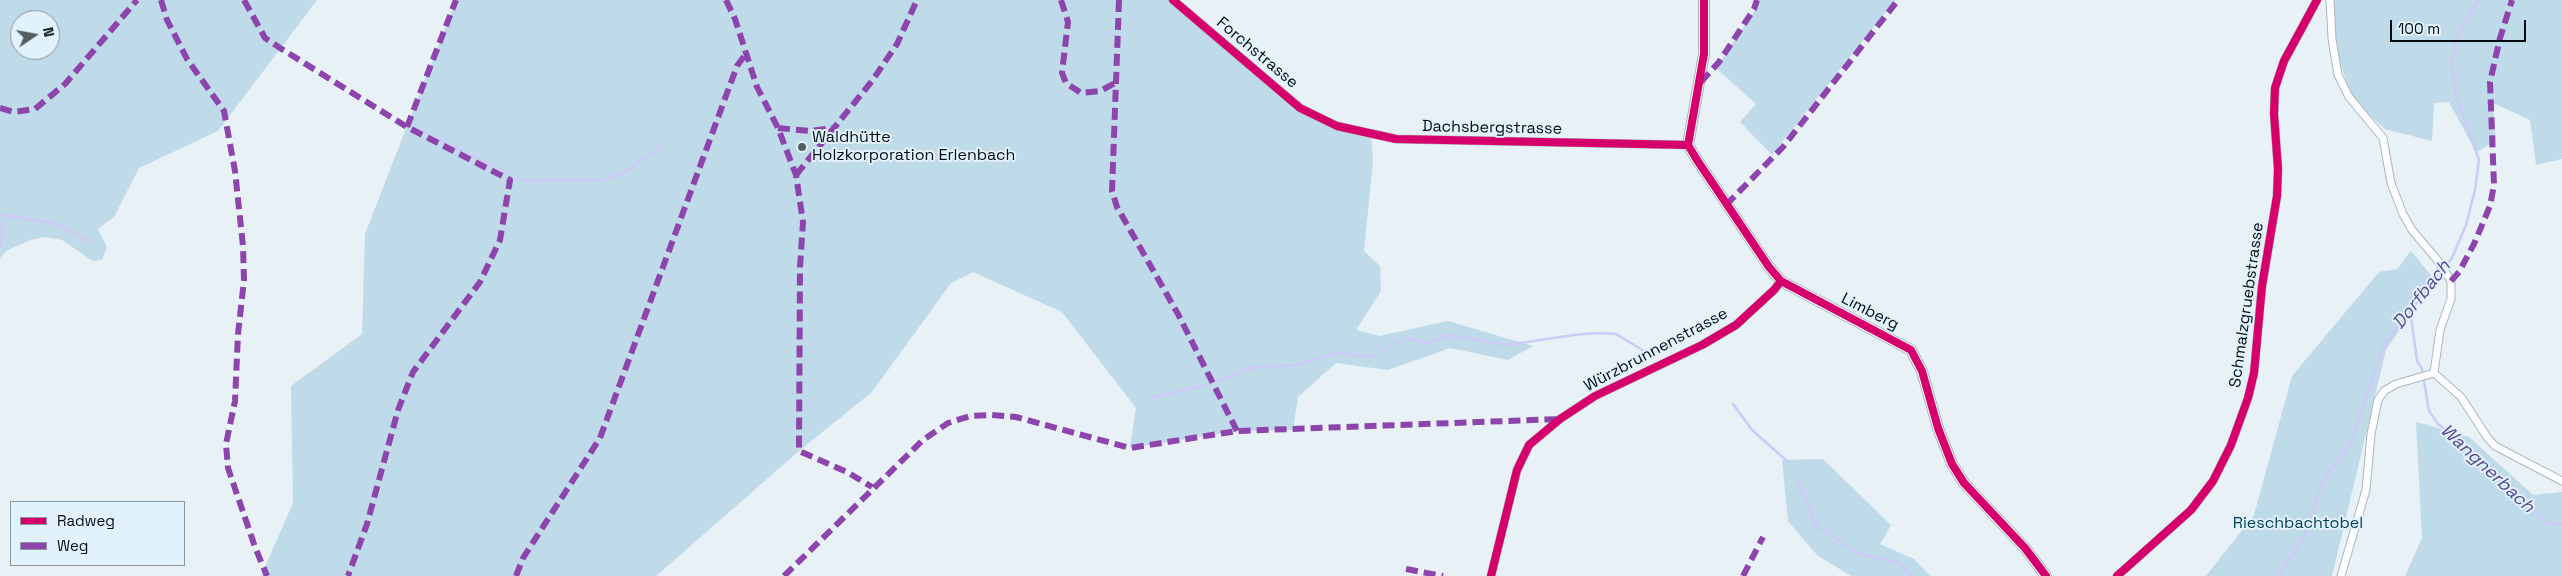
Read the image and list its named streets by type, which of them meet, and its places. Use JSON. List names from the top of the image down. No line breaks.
{"streets":{"street":["Forchstrasse","Dachsbergstrasse","Schmalzgruebstrasse","Limberg","Würzbrunnenstrasse"]},"crossings":[["Forchstrasse","Dachsbergstrasse"],["Dachsbergstrasse","Limberg"],["Limberg","Würzbrunnenstrasse"]],"water":["Dorfbach","Wangnerbach"],"parks":["Rieschbachtobel"],"places":["Waldhütte Holzkorporation Erlenbach"],"legend":["Radweg","Weg"],"scale_bar":"100 m","north":"right"}
